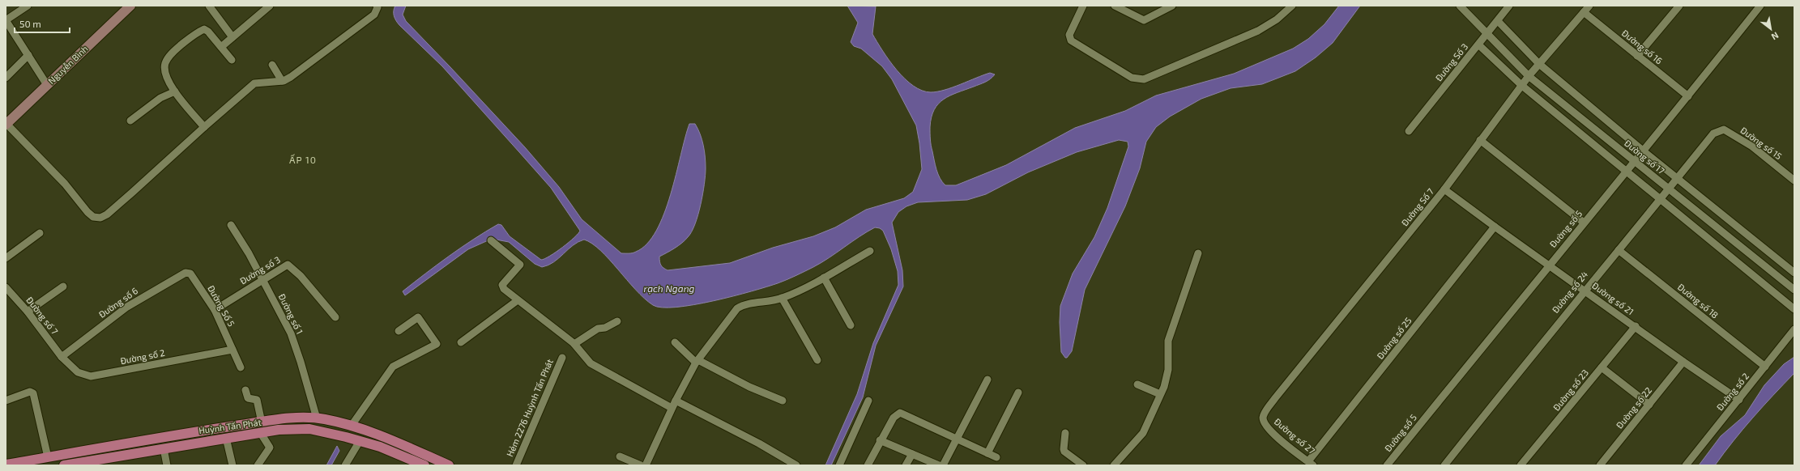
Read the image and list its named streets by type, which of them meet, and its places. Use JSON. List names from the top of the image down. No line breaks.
{"streets":{"main road":["Nguyễn Bình","Huỳnh Tấn Phát"],"street":["Đường số 16","Đường Số 3","Đường số 15","Đường số 17","Đường Số 7","Đường số 5","Đường số 3","Đường số 24","Đường số 21","Đường số 18","Đường số 6","Đường Số 5","Đường số 1","Đường số 7","Đường số 25","Đường số 2","Đường số 23","Hẻm 2276 Huỳnh Tấn Phát","Đường số 22","Đường số 27"]},"crossings":[["Đường số 16","Đường Số 7"],["Đường số 16","Đường số 5"],["Đường Số 3","Đường số 17"],["Đường số 15","Đường số 24"],["Đường số 17","Đường Số 7"],["Đường số 17","Đường số 5"],["Đường số 17","Đường số 24"],["Đường Số 7","Đường số 21"],["Đường Số 7","Đường số 27"],["Đường số 5","Đường số 21"],["Đường số 3","Đường Số 5"],["Đường số 3","Đường số 1"],["Đường số 24","Đường số 21"],["Đường số 24","Đường số 18"],["Đường số 21","Đường số 25"],["Đường số 21","Đường số 2"],["Đường số 21","Đường số 23"],["Đường số 21","Đường số 22"],["Đường số 18","Đường số 2"],["Đường số 6","Đường Số 5"],["Đường số 6","Đường số 7"],["Đường số 6","Đường số 2"],["Đường Số 5","Đường số 2"],["Đường số 1","Huỳnh Tấn Phát"],["Đường số 7","Đường số 2"],["Đường số 25","Đường số 27"]],"districts":["ẤP 10"],"water":["rạch Ngang"],"scale_bar":"50 m","north":"bottom right"}
